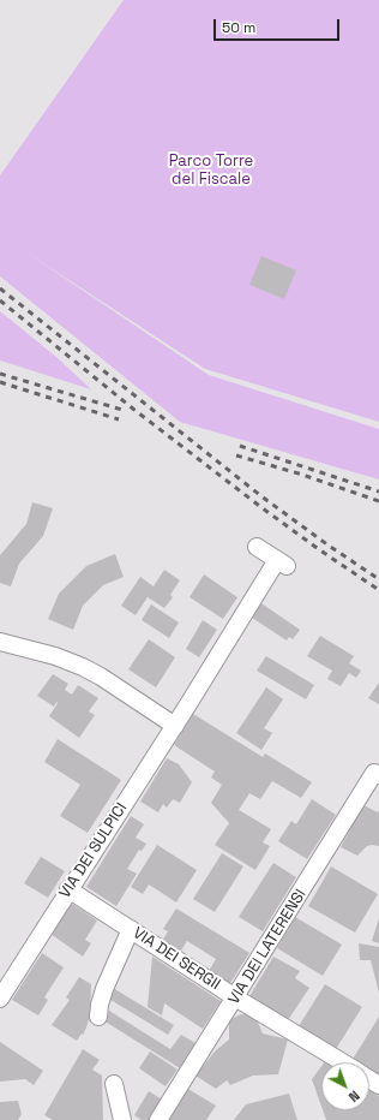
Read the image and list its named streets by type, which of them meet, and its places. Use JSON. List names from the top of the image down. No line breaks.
{"streets":{"street":["VIA DEI SULPICI","VIA DEI LATERENSI","VIA DEI SERGII"]},"crossings":[["VIA DEI SULPICI","VIA DEI SERGII"],["VIA DEI LATERENSI","VIA DEI SERGII"]],"parks":["Parco Torre del Fiscale"],"scale_bar":"50 m","north":"bottom right"}
